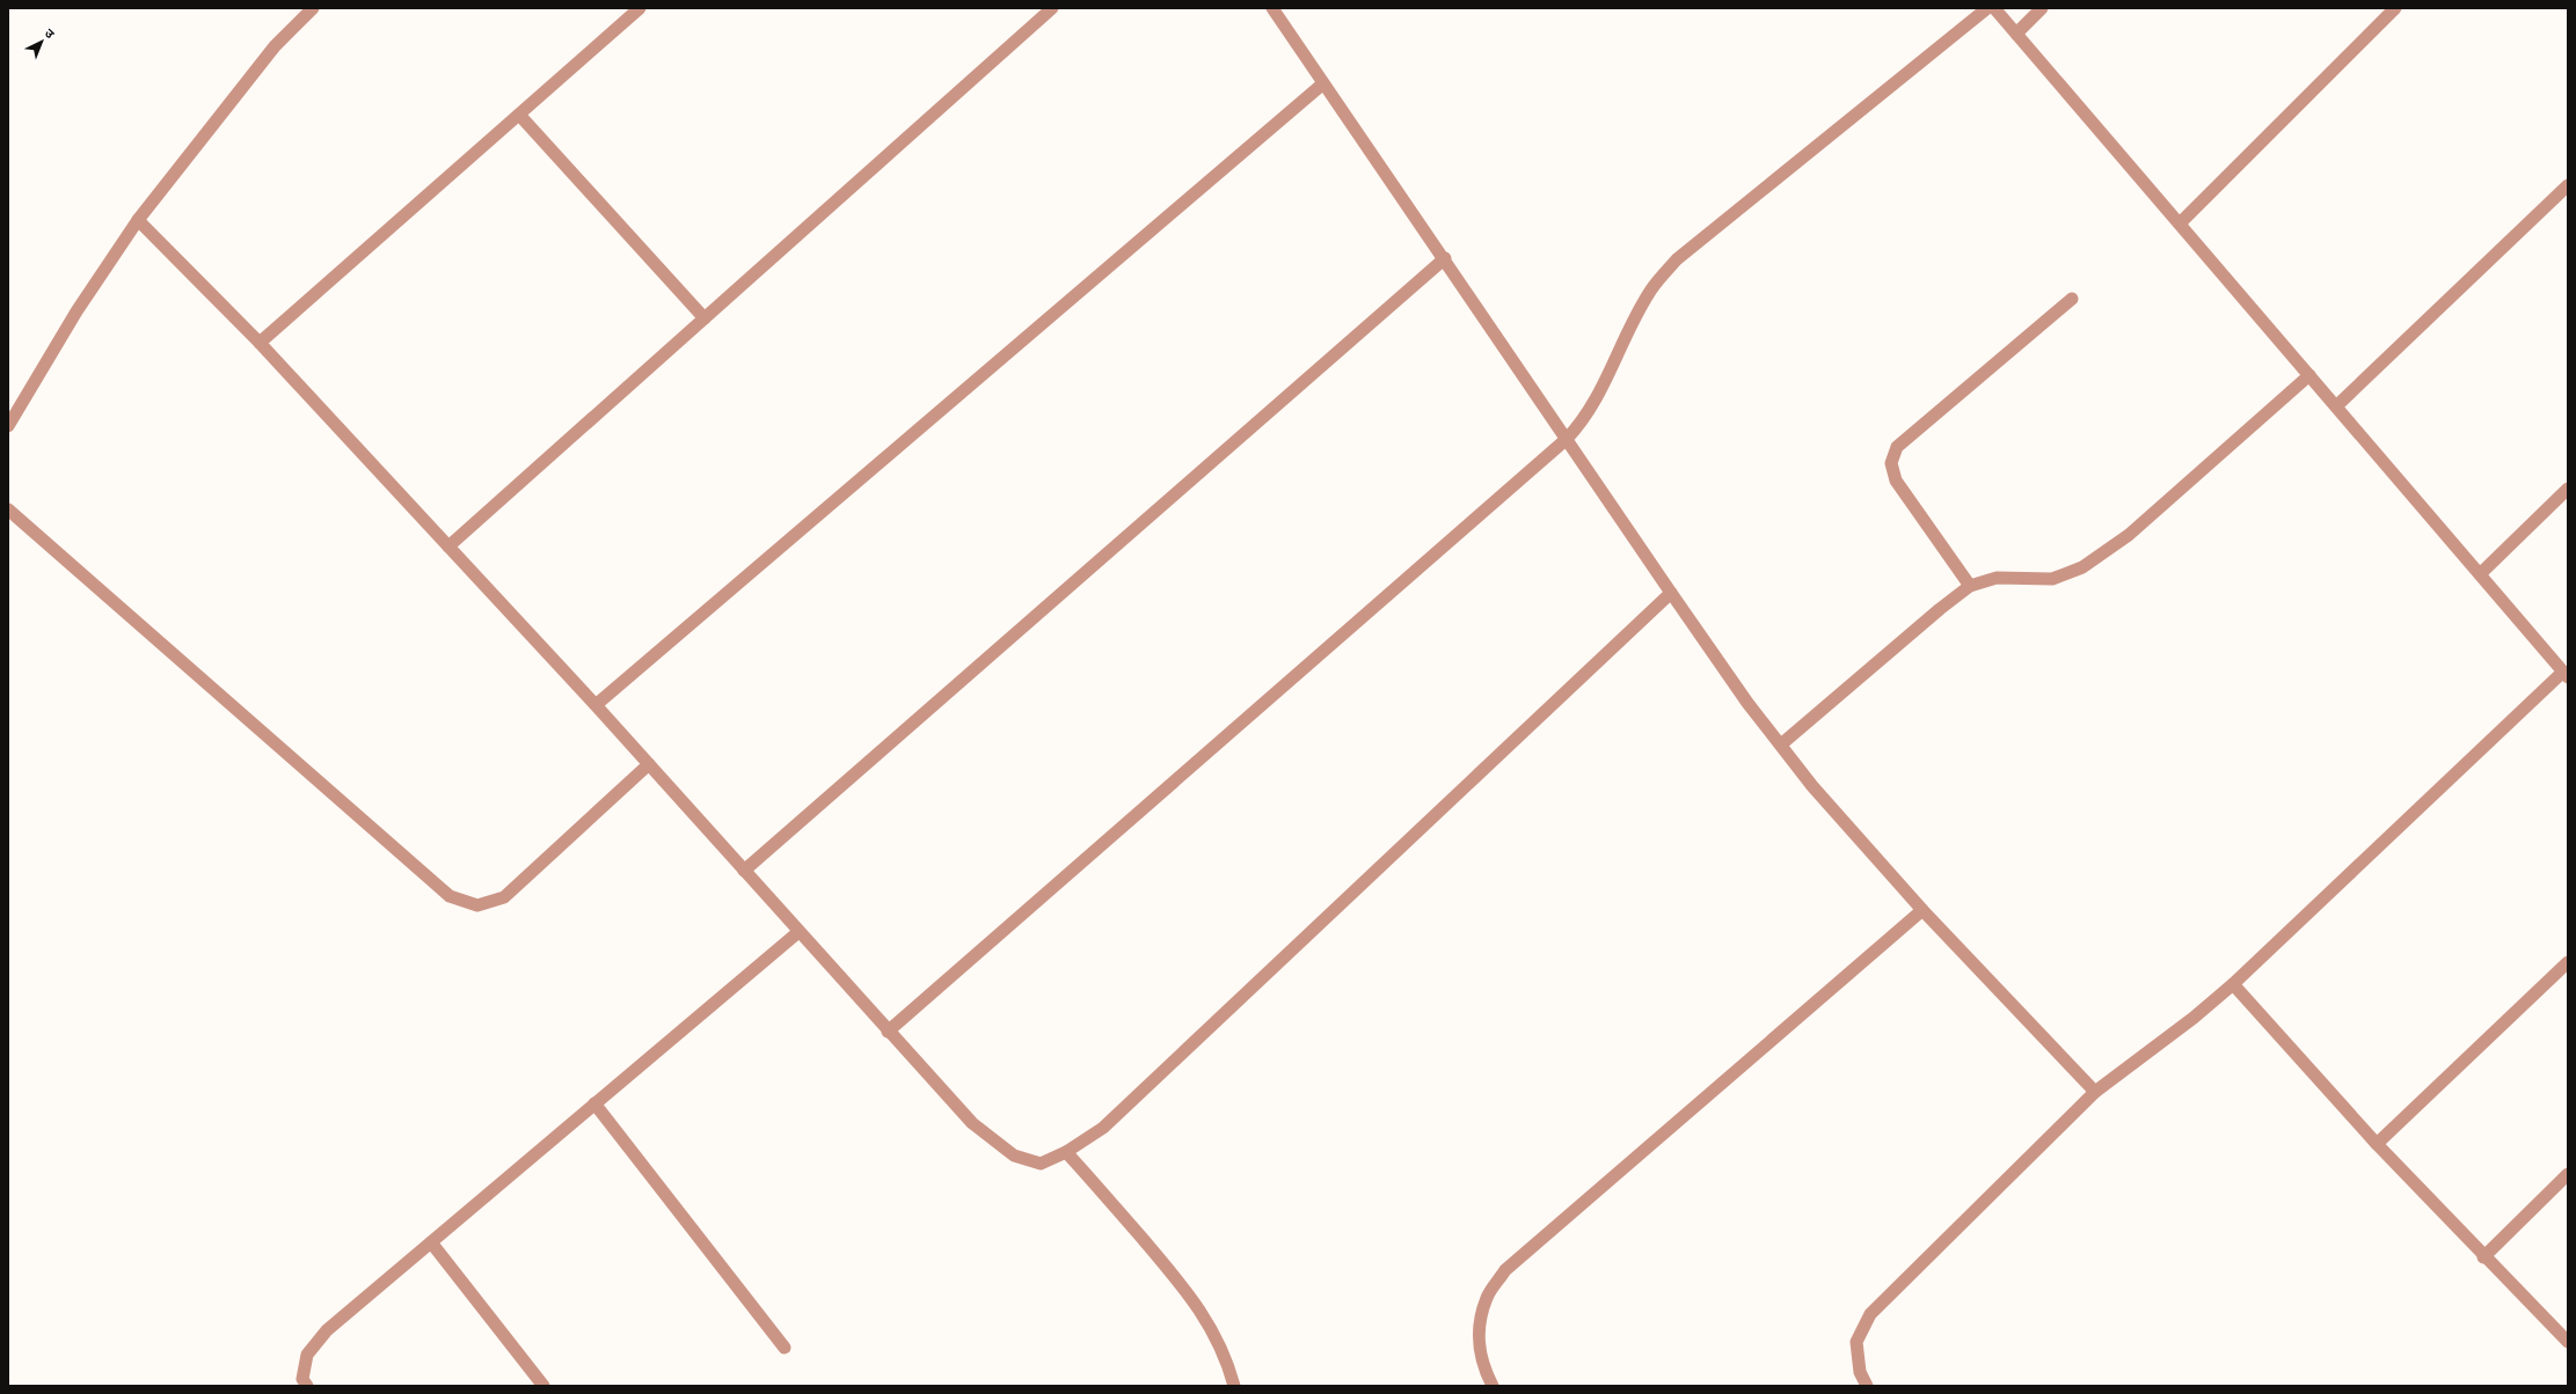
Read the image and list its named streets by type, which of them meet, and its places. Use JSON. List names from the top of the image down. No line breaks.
{"north":"top right"}
